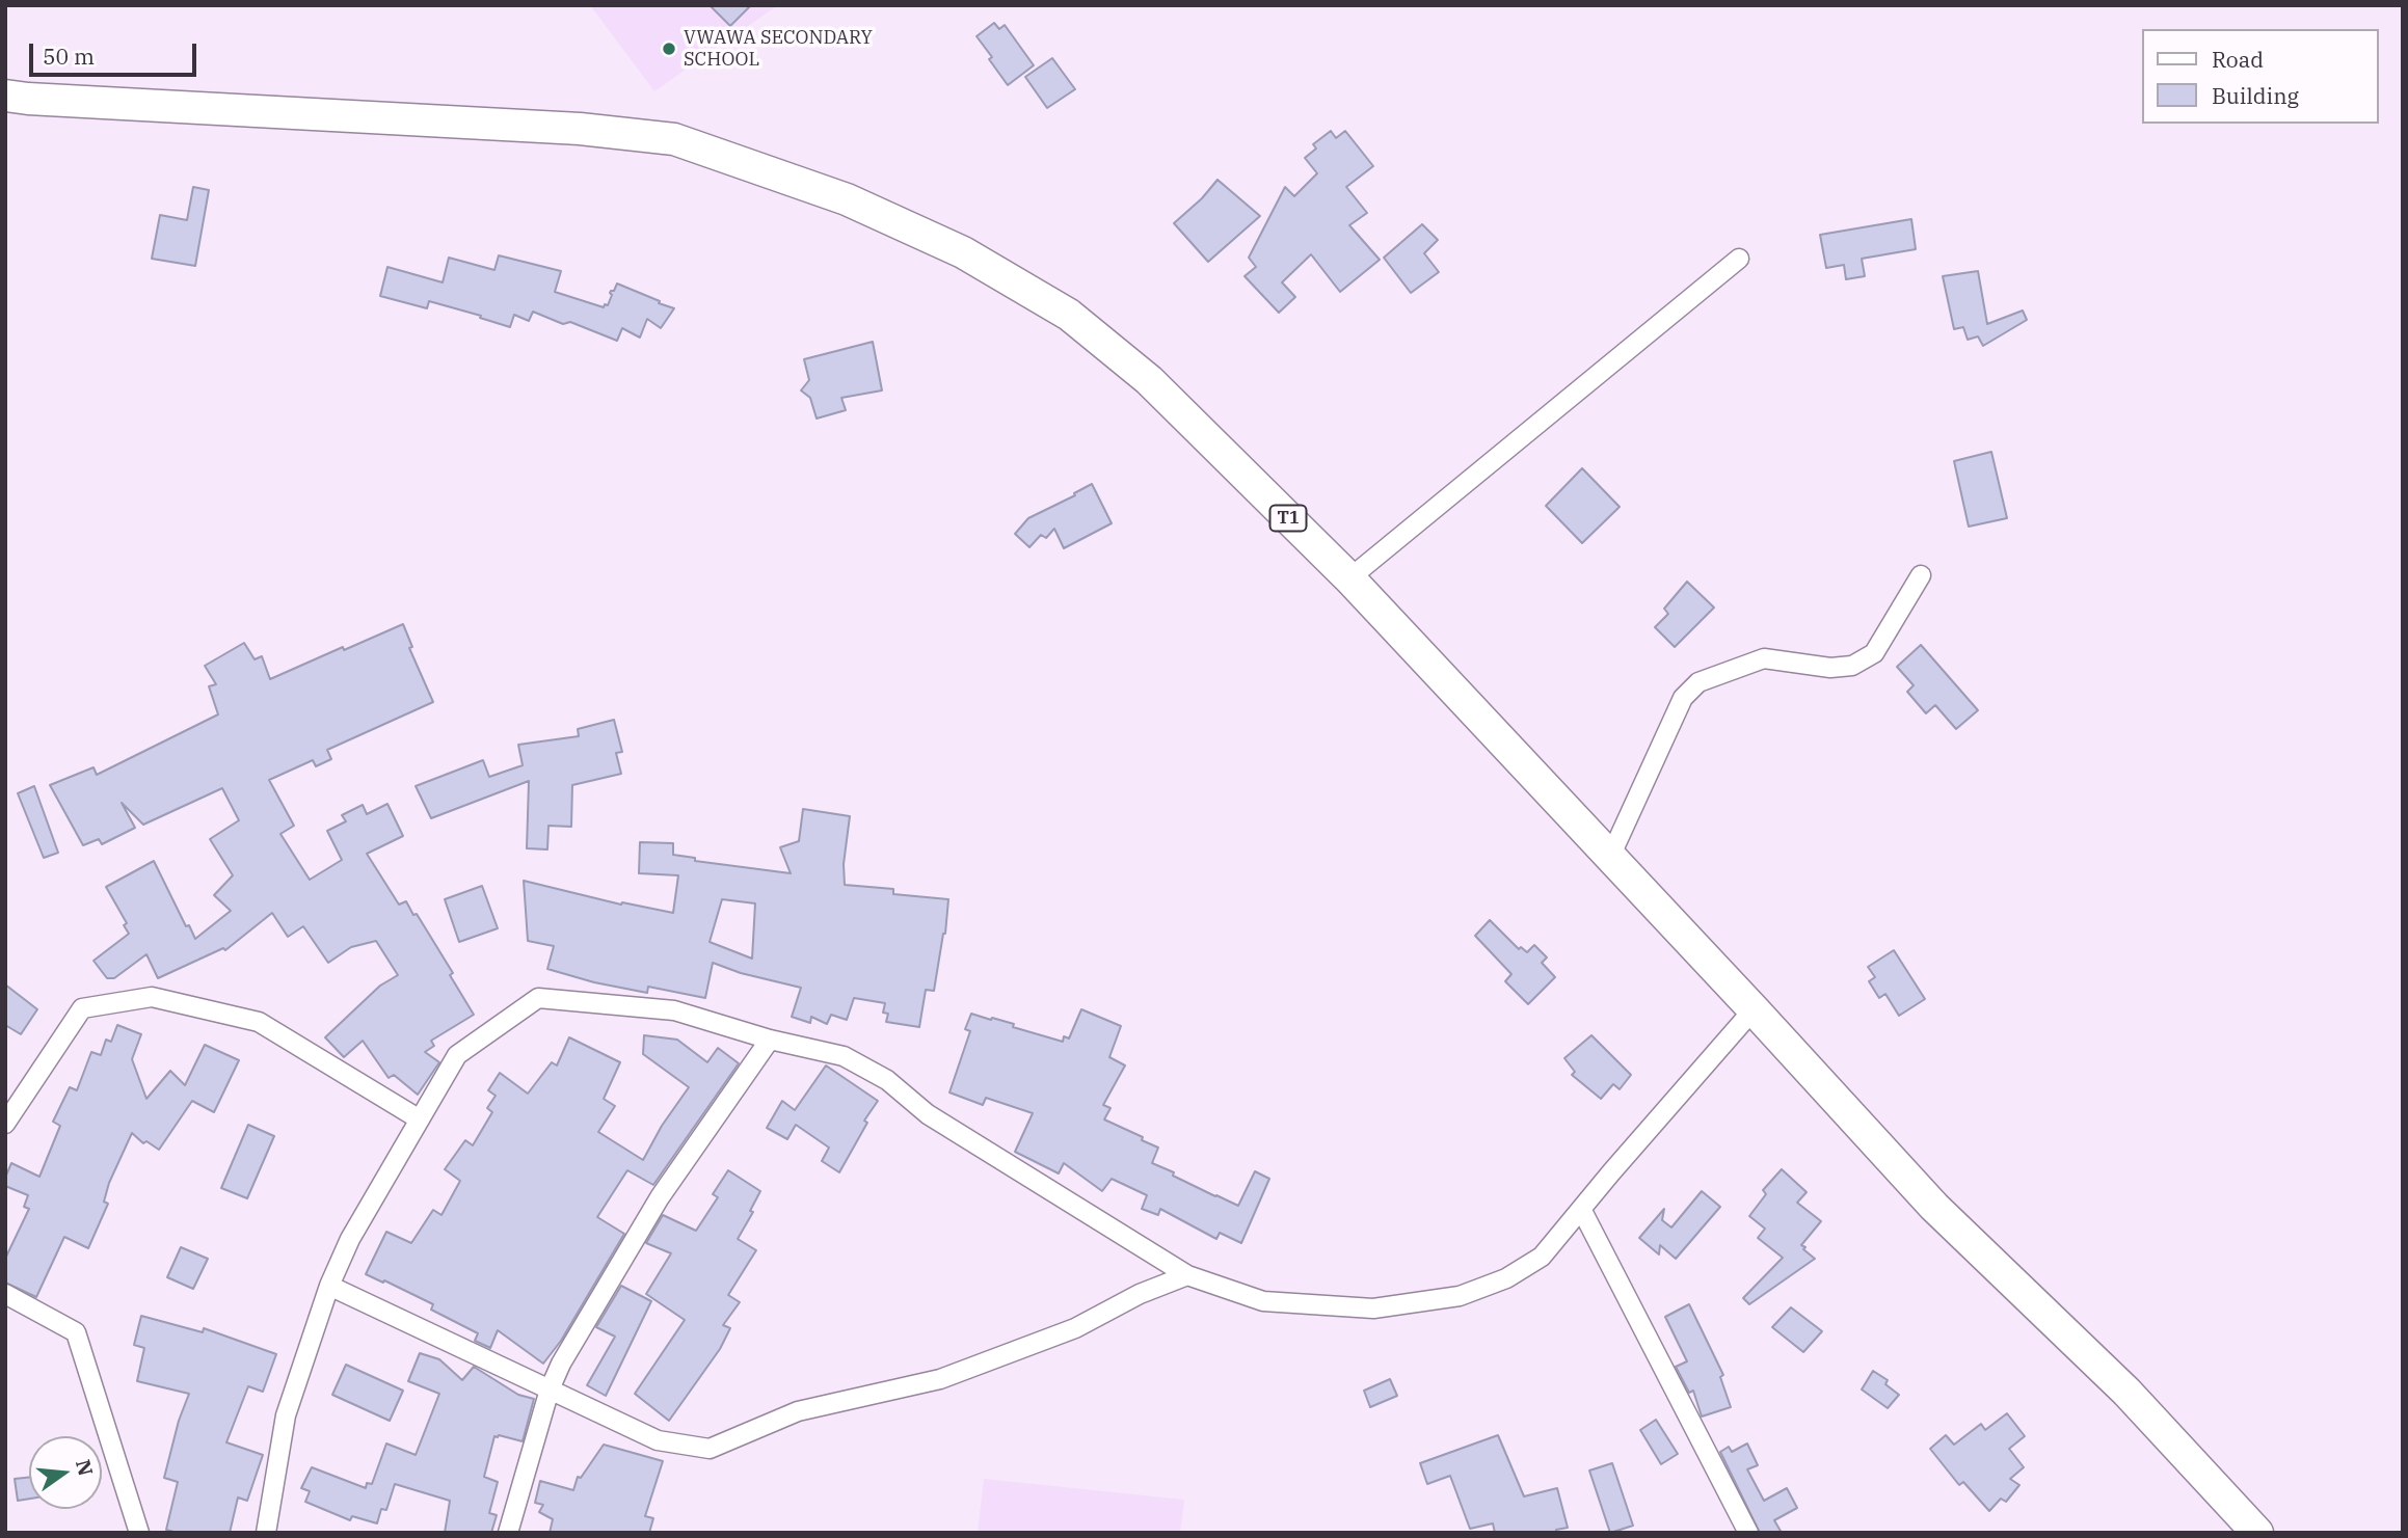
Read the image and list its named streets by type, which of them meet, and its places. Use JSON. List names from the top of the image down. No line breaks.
{"streets":{"highway":["T1"]},"places":["VWAWA SECONDARY SCHOOL"],"legend":["Road","Building"],"scale_bar":"50 m","north":"right"}
